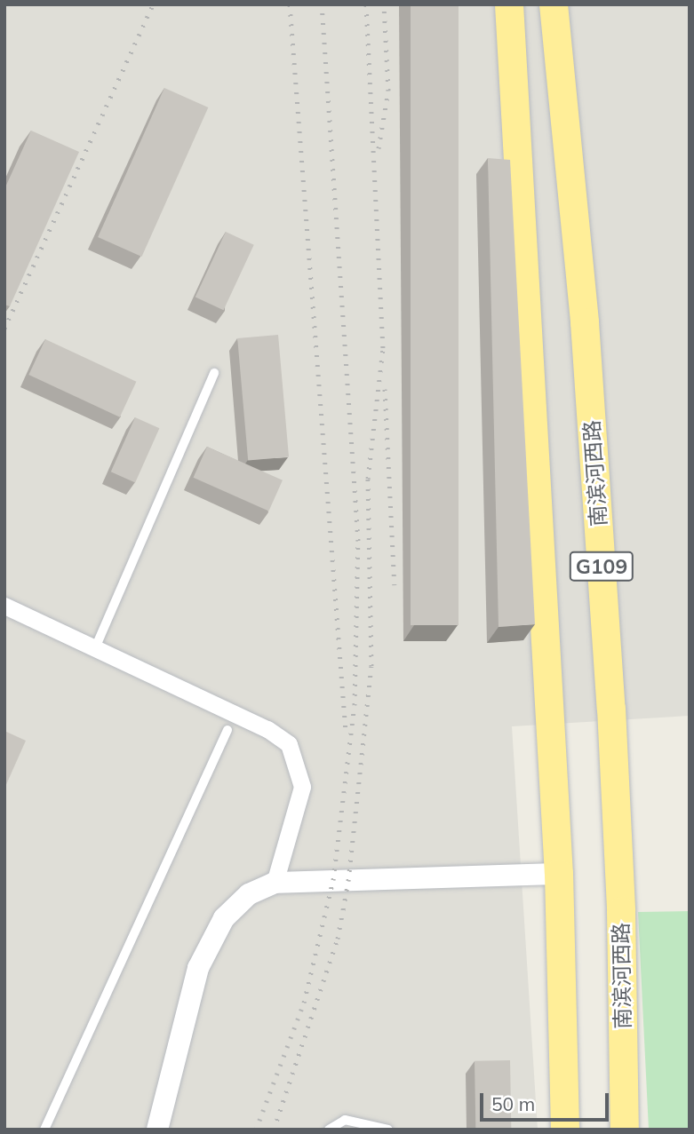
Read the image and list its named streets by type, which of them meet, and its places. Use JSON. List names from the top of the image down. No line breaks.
{"streets":{"highway":["南滨河西路","G109"]},"scale_bar":"50 m"}
